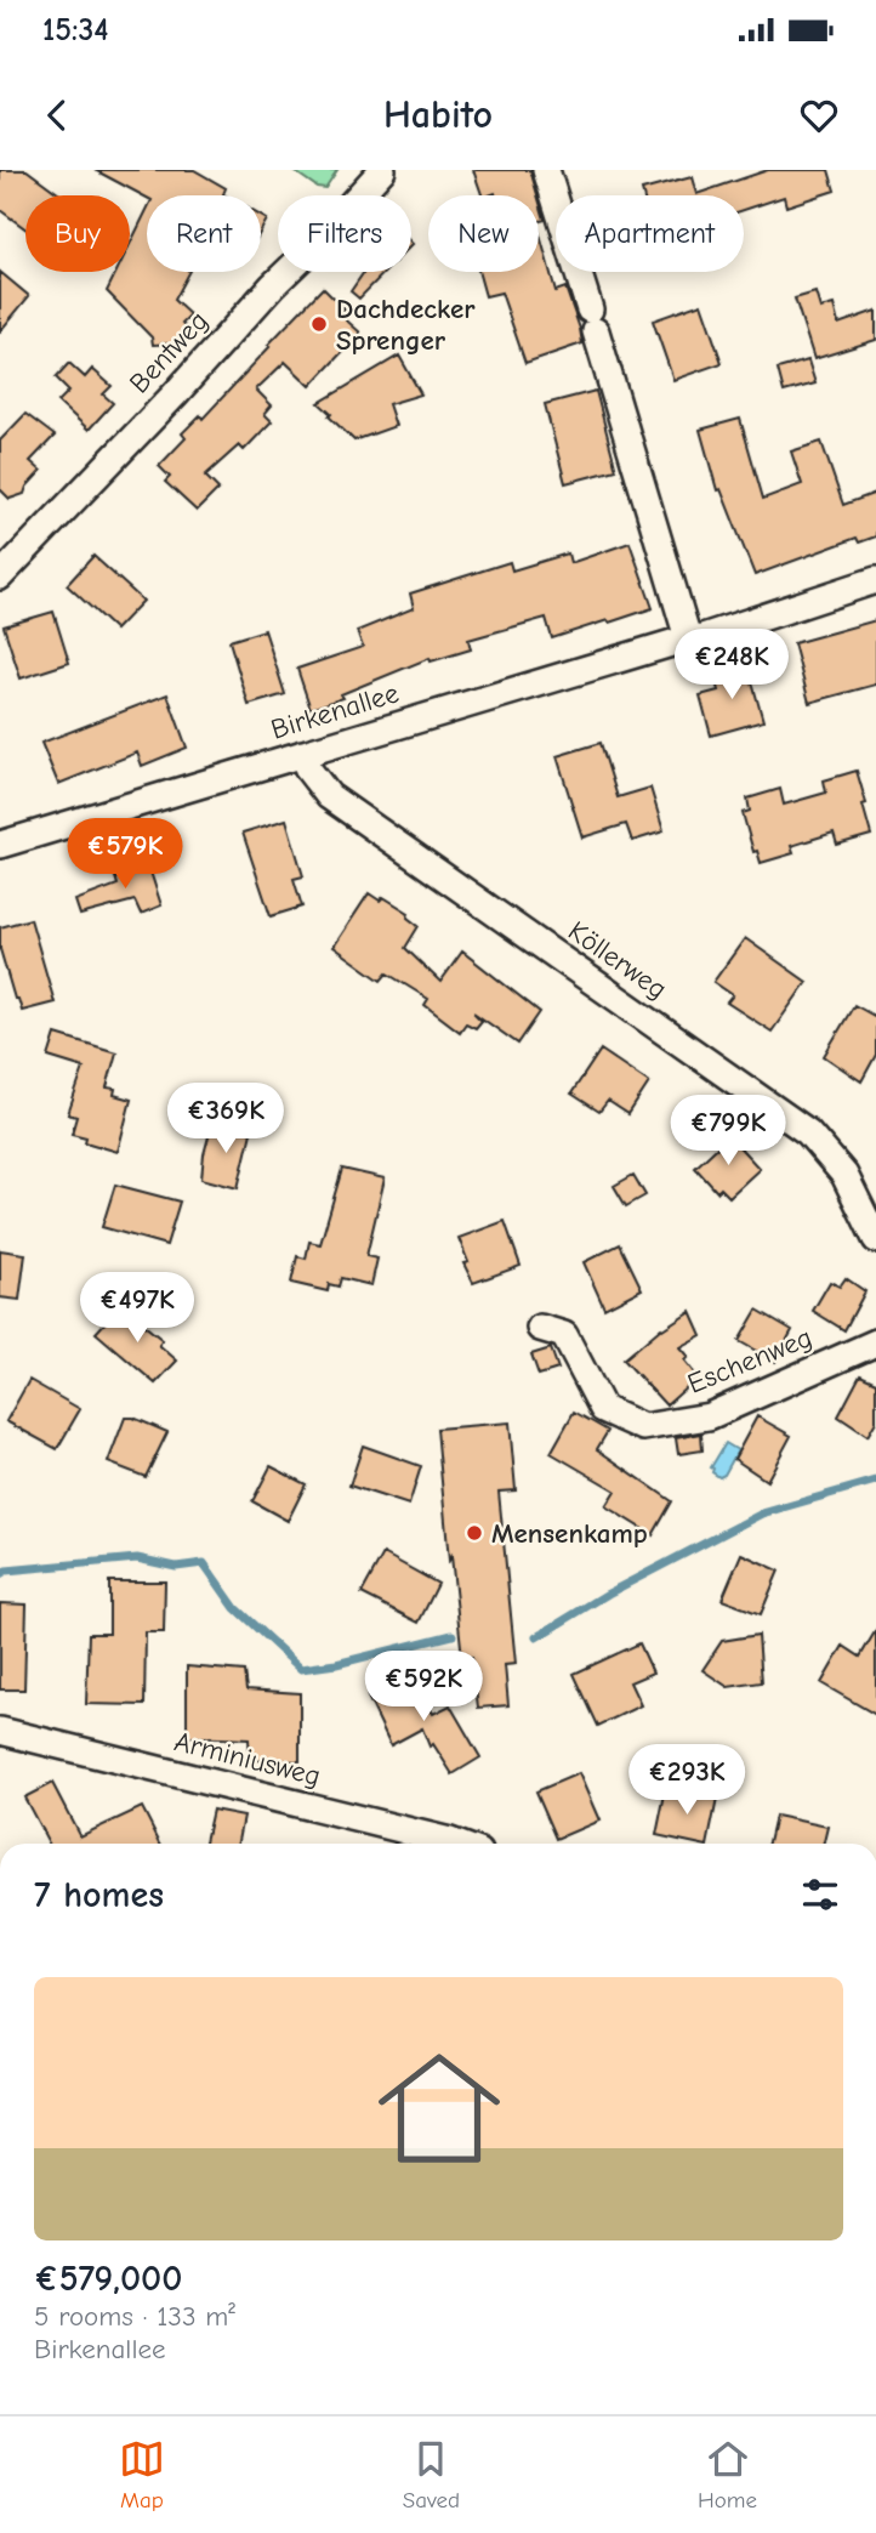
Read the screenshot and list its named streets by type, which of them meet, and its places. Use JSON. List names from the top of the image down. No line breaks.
{"streets":{"street":["Bentweg","Birkenallee","Köllerweg","Eschenweg","Arminiusweg"]},"crossings":[["Birkenallee","Köllerweg"]],"places":["Dachdecker Sprenger","Mensenkamp"],"page":{"status":"15:34","header":"Habito","chip":["Buy","Rent","Filters","New","Apartment"],"price":["€248K","€579K","€369K","€799K","€497K","€592K","€293K"],"heading":"7 homes","list":[{"name":"€579,000","note":"5 rooms · 133 m² · Birkenallee"}],"tabs":["Map","Saved","Home"]}}
